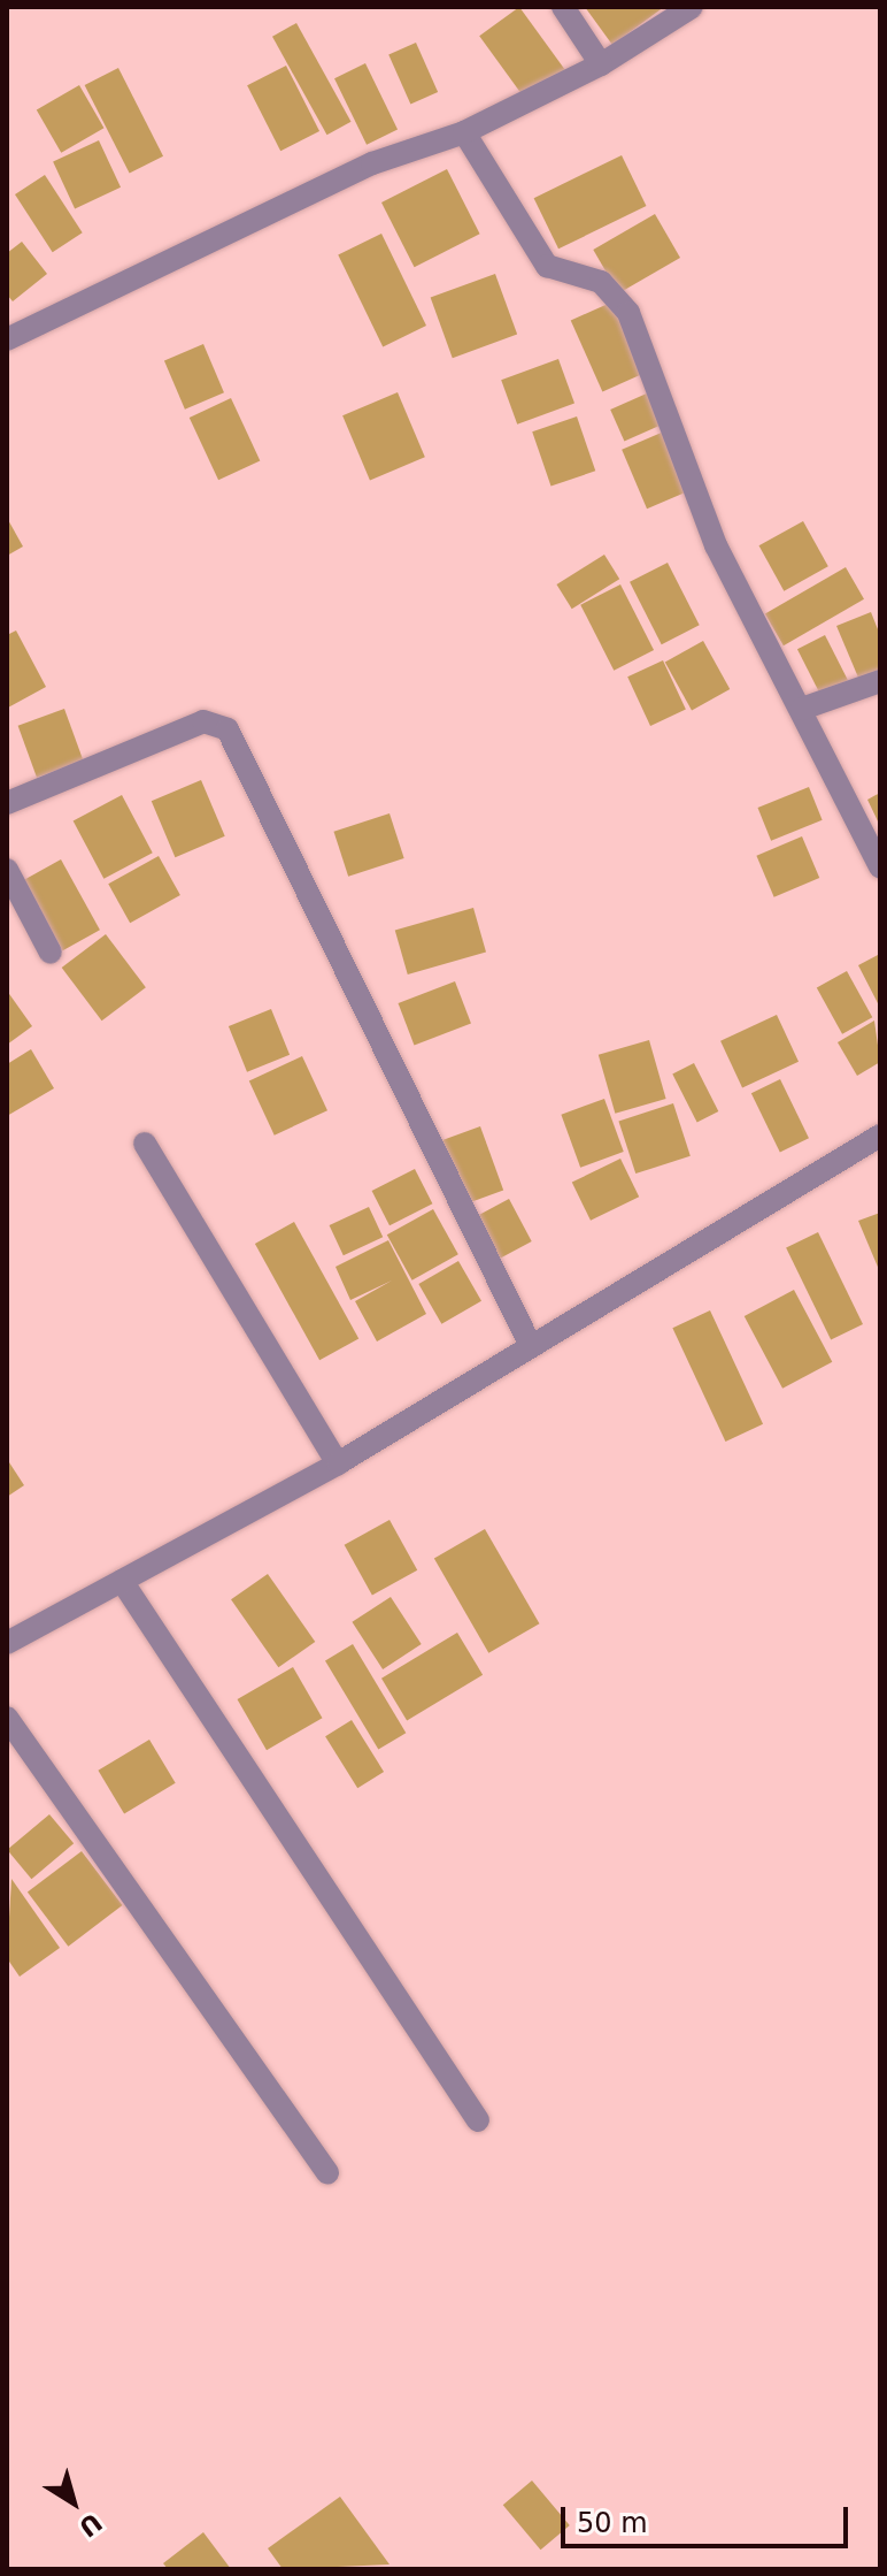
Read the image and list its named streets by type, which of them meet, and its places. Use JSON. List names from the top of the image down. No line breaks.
{"scale_bar":"50 m","north":"bottom right"}
